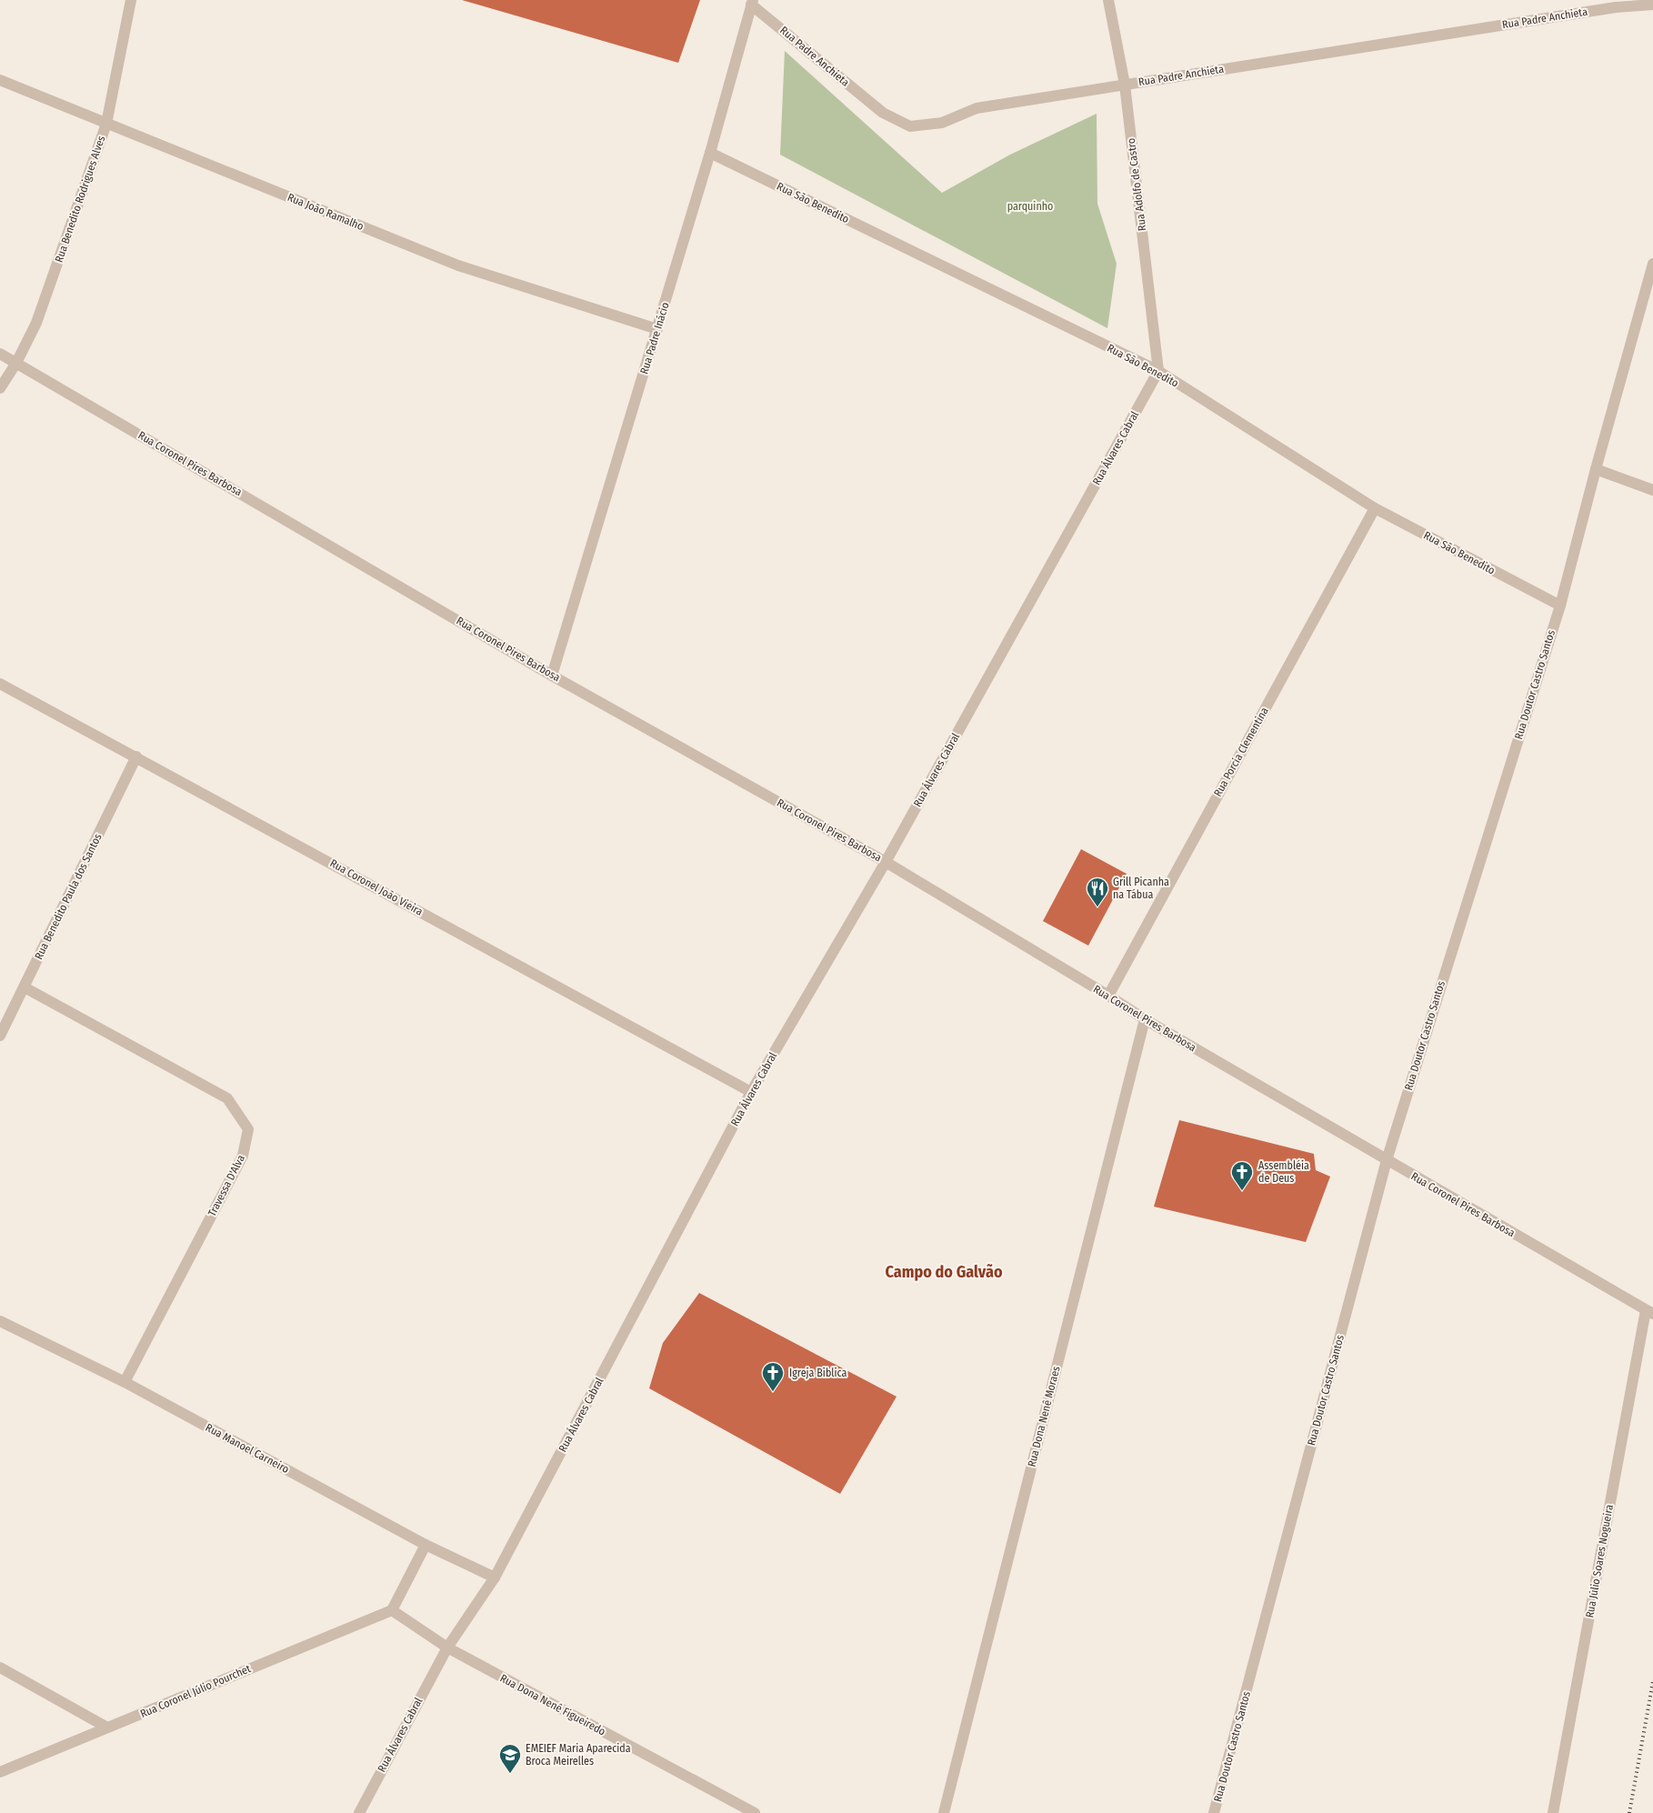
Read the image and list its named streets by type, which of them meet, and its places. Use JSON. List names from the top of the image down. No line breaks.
{"streets":{"street":["Rua Padre Anchieta","Rua Adolfo de Castro","Rua Benedito Rodrigues Alves","Rua São Benedito","Rua João Ramalho","Rua Padre Inácio","Rua Álvares Cabral","Rua Coronel Pires Barbosa","Rua Doutor Castro Santos","Rua Porcia Clementina","Rua Coronel João Vieira","Rua Benedito Paula dos Santos","Travessa D'Alva","Rua Dona Nenê Moraes","Rua Manoel Carneiro","Rua Júlio Soares Nogueira","Rua Coronel Júlio Pourchet","Rua Dona Nenê Figueiredo"]},"crossings":[["Rua Padre Anchieta","Rua Adolfo de Castro"],["Rua Padre Anchieta","Rua Padre Inácio"],["Rua Adolfo de Castro","Rua São Benedito"],["Rua Adolfo de Castro","Rua Álvares Cabral"],["Rua Benedito Rodrigues Alves","Rua João Ramalho"],["Rua Benedito Rodrigues Alves","Rua Coronel Pires Barbosa"],["Rua São Benedito","Rua Padre Inácio"],["Rua São Benedito","Rua Álvares Cabral"],["Rua São Benedito","Rua Doutor Castro Santos"],["Rua São Benedito","Rua Porcia Clementina"],["Rua João Ramalho","Rua Padre Inácio"],["Rua Padre Inácio","Rua Coronel Pires Barbosa"],["Rua Álvares Cabral","Rua Coronel Pires Barbosa"],["Rua Álvares Cabral","Rua Coronel João Vieira"],["Rua Álvares Cabral","Rua Manoel Carneiro"],["Rua Álvares Cabral","Rua Dona Nenê Figueiredo"],["Rua Coronel Pires Barbosa","Rua Doutor Castro Santos"],["Rua Coronel Pires Barbosa","Rua Porcia Clementina"],["Rua Coronel Pires Barbosa","Rua Dona Nenê Moraes"],["Rua Coronel Pires Barbosa","Rua Júlio Soares Nogueira"],["Rua Coronel João Vieira","Rua Benedito Paula dos Santos"],["Rua Benedito Paula dos Santos","Travessa D'Alva"],["Travessa D'Alva","Rua Manoel Carneiro"],["Rua Coronel Júlio Pourchet","Rua Dona Nenê Figueiredo"]],"districts":["Campo do Galvão"],"parks":["parquinho"],"places":{"restaurant":["Grill Picanha na Tábua"],"church":["Assembléia de Deus","Igreja Biblica"],"school or university":["EMEIEF Maria Aparecida Broca Meirelles"]}}
